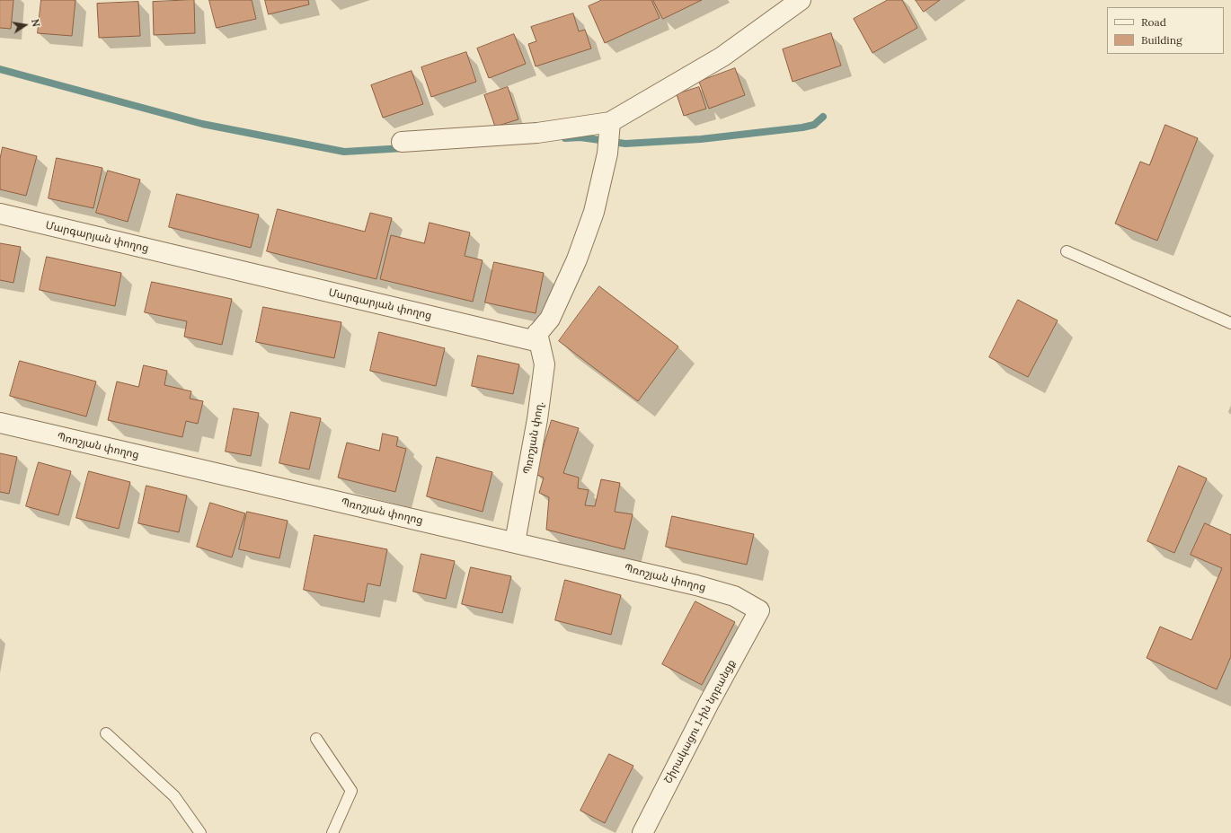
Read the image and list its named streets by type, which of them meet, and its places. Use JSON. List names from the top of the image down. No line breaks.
{"streets":{"street":["Մարգարյան փողոց","Պռոշյան փող.","Պռոշյան փողոց","Շիրակացու 1-ին նրբանցք"]},"crossings":[["Մարգարյան փողոց","Պռոշյան փող."],["Պռոշյան փող.","Պռոշյան փողոց"],["Պռոշյան փողոց","Շիրակացու 1-ին նրբանցք"]],"legend":["Road","Building"],"north":"right"}
